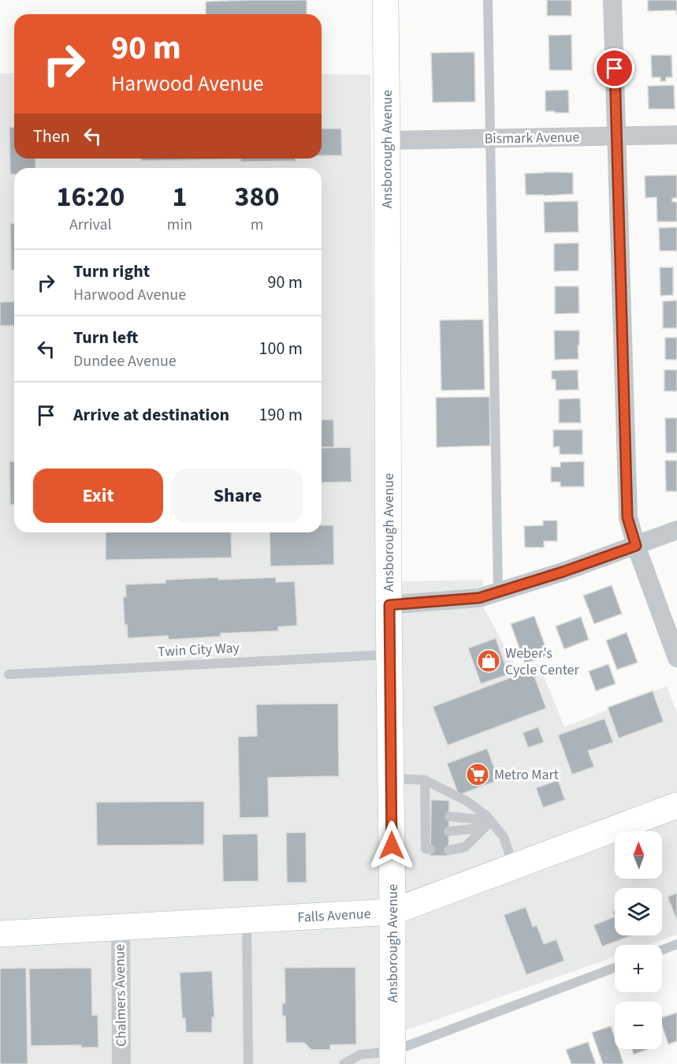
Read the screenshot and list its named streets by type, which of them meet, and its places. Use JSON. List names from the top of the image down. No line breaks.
{"streets":{"main road":["Ansborough Avenue","Falls Avenue"],"street":["Bismark Avenue","Chalmers Avenue"],"lane":["Twin City Way"]},"crossings":[["Bismark Avenue","Ansborough Avenue"],["Ansborough Avenue","Twin City Way"],["Ansborough Avenue","Falls Avenue"],["Falls Avenue","Chalmers Avenue"]],"places":{"shop":["Weber's Cycle Center"],"supermarket":["Metro Mart"]},"north":"top","page":{"turn":["90 m","Harwood Avenue"],"then":"Then","eta":["16:20","Arrival","1","min","380","m"],"list":[{"name":"Turn right","note":"Harwood Avenue","value":"90 m"},{"name":"Turn left","note":"Dundee Avenue","value":"100 m"},{"name":"Arrive at destination","value":"190 m"}],"buttons":["Exit","Share"],"map_buttons":["+","−"]}}
